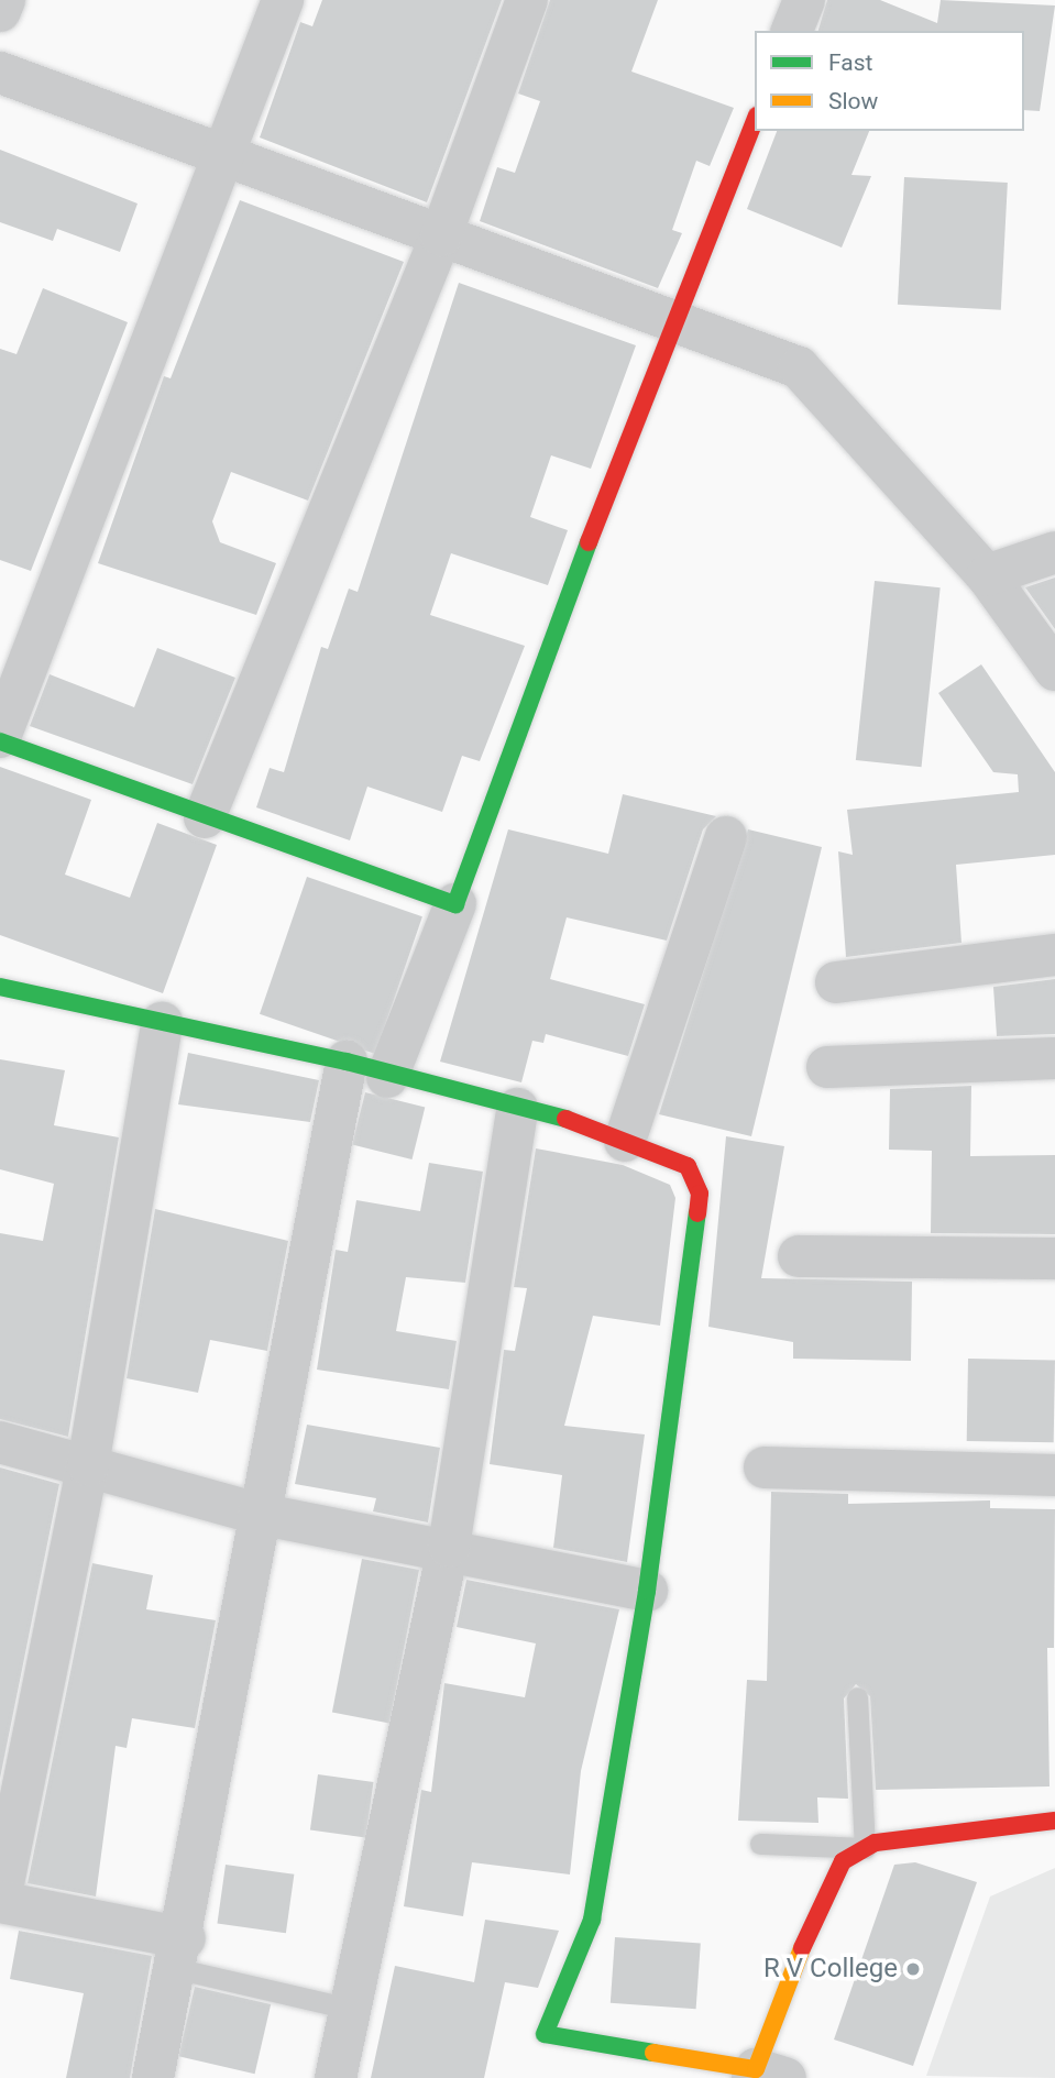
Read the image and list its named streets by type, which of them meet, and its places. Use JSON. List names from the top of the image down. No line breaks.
{"places":["R V College"],"legend":["Fast","Slow"]}
